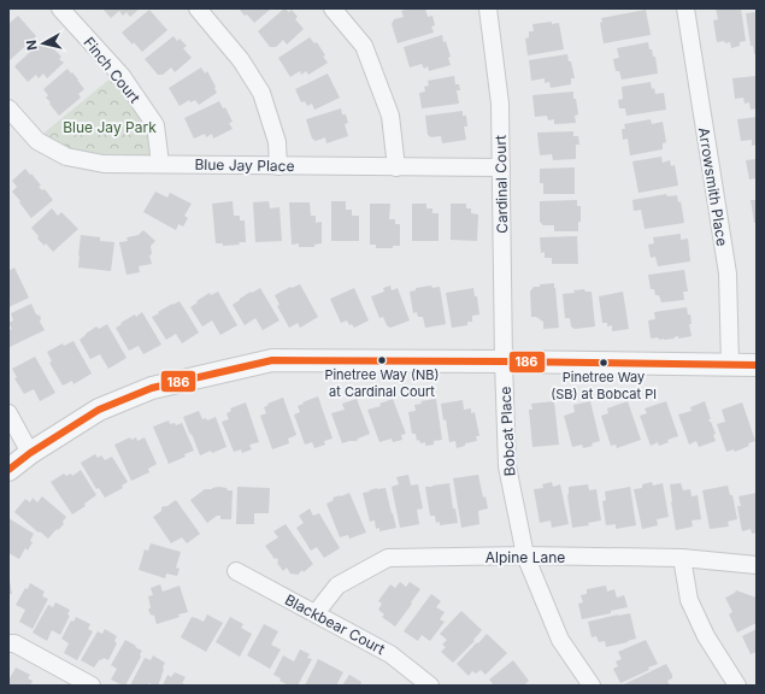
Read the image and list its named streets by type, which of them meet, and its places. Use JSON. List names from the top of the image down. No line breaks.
{"streets":{"street":["Finch Court","Blue Jay Place","Cardinal Court","Arrowsmith Place","Bobcat Place","Alpine Lane","Blackbear Court"]},"crossings":[["Finch Court","Blue Jay Place"],["Blue Jay Place","Cardinal Court"],["Cardinal Court","Bobcat Place"],["Bobcat Place","Alpine Lane"],["Alpine Lane","Blackbear Court"]],"parks":["Blue Jay Park"],"places":["Pinetree Way (NB) at Cardinal Court","Pinetree Way (SB) at Bobcat Pl"],"lines":["transit line 186"],"north":"left"}
